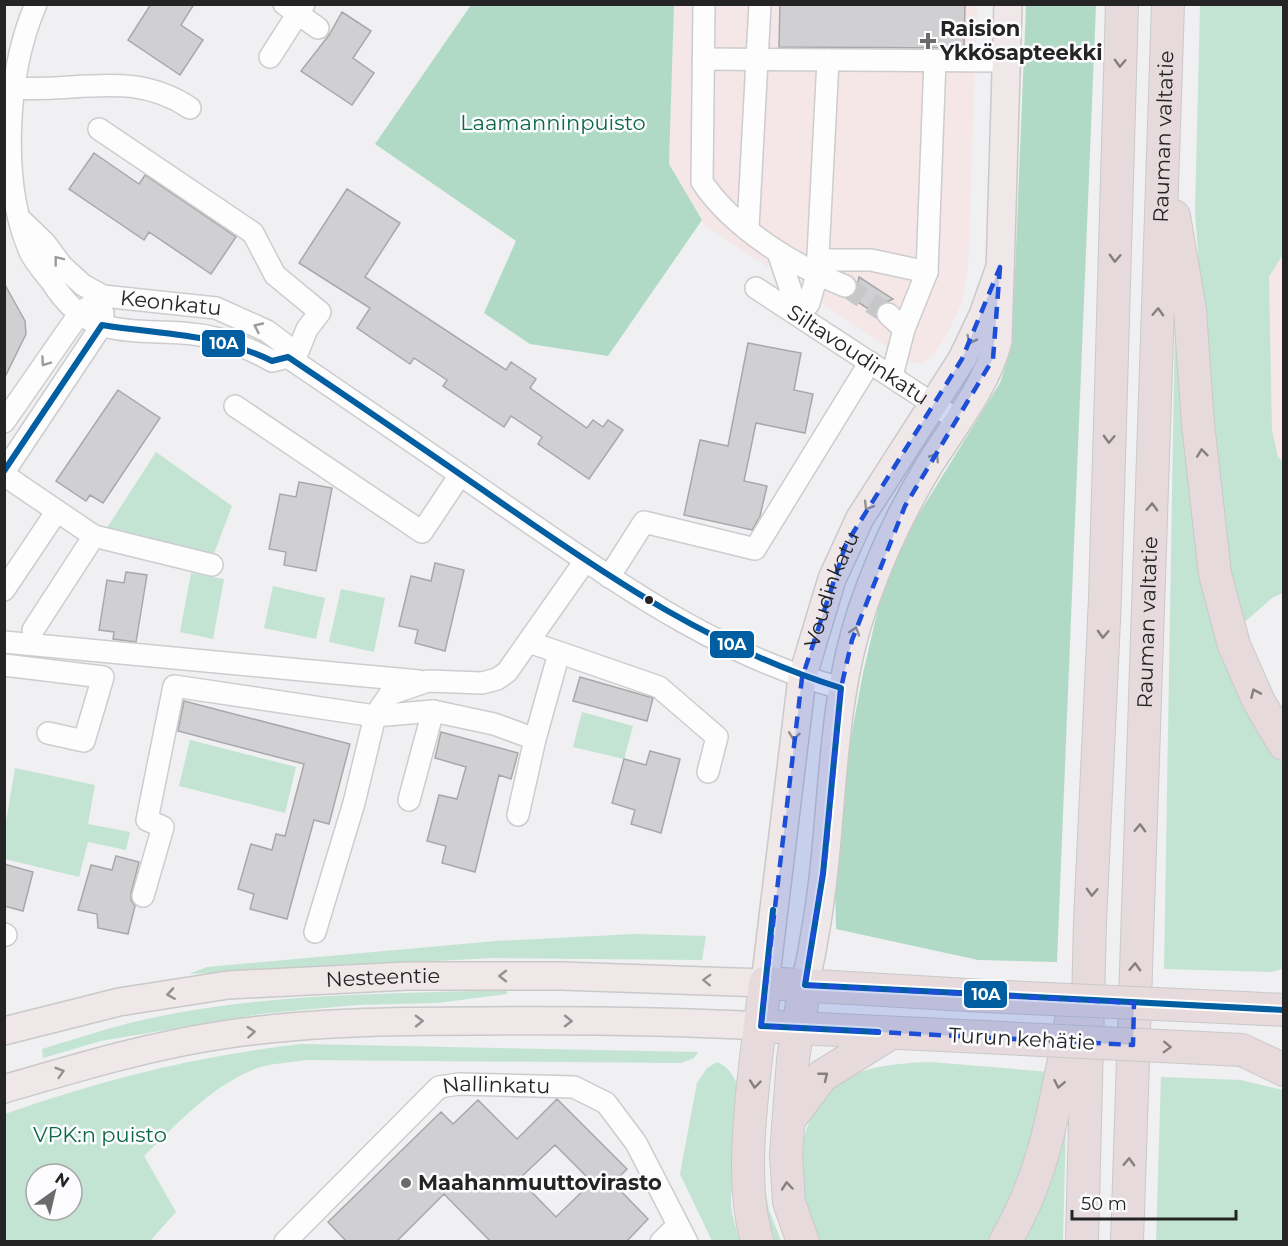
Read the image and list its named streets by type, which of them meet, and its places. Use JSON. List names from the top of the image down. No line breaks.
{"streets":{"highway":["Rauman valtatie","Turun kehätie"],"main road":["Voudinkatu","Nesteentie"],"street":["Keonkatu","Siltavoudinkatu","Nallinkatu"]},"crossings":[["Keonkatu","Voudinkatu"],["Siltavoudinkatu","Voudinkatu"],["Voudinkatu","Nesteentie"],["Voudinkatu","Turun kehätie"],["Nesteentie","Turun kehätie"]],"parks":["Laamanninpuisto","VPK:n puisto"],"places":{"health":["Raision Ykkösapteekki"],"other":["Maahanmuuttovirasto"]},"lines":["transit line 10A"],"scale_bar":"50 m","north":"top right"}
